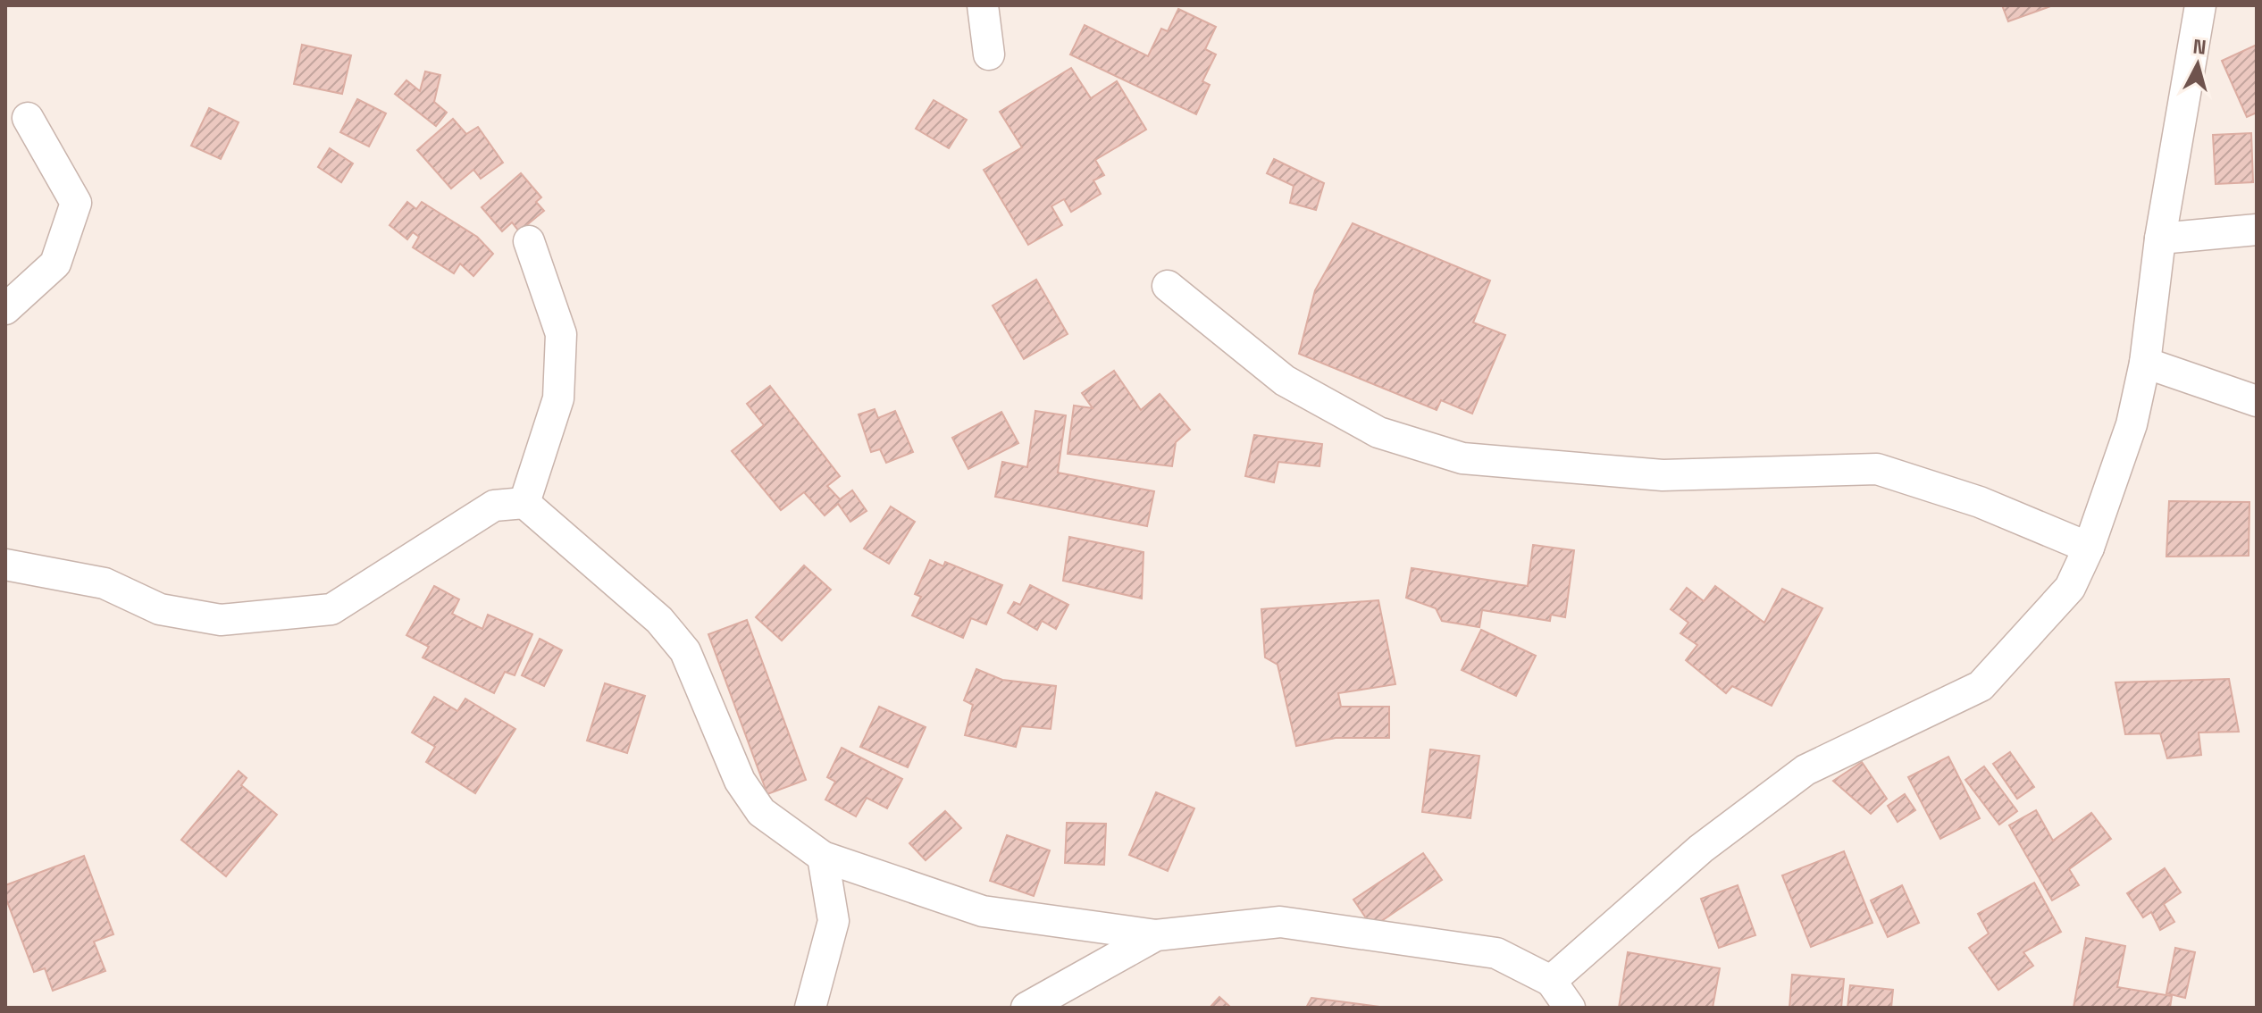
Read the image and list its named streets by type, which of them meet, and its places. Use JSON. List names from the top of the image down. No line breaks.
{"north":"top"}
